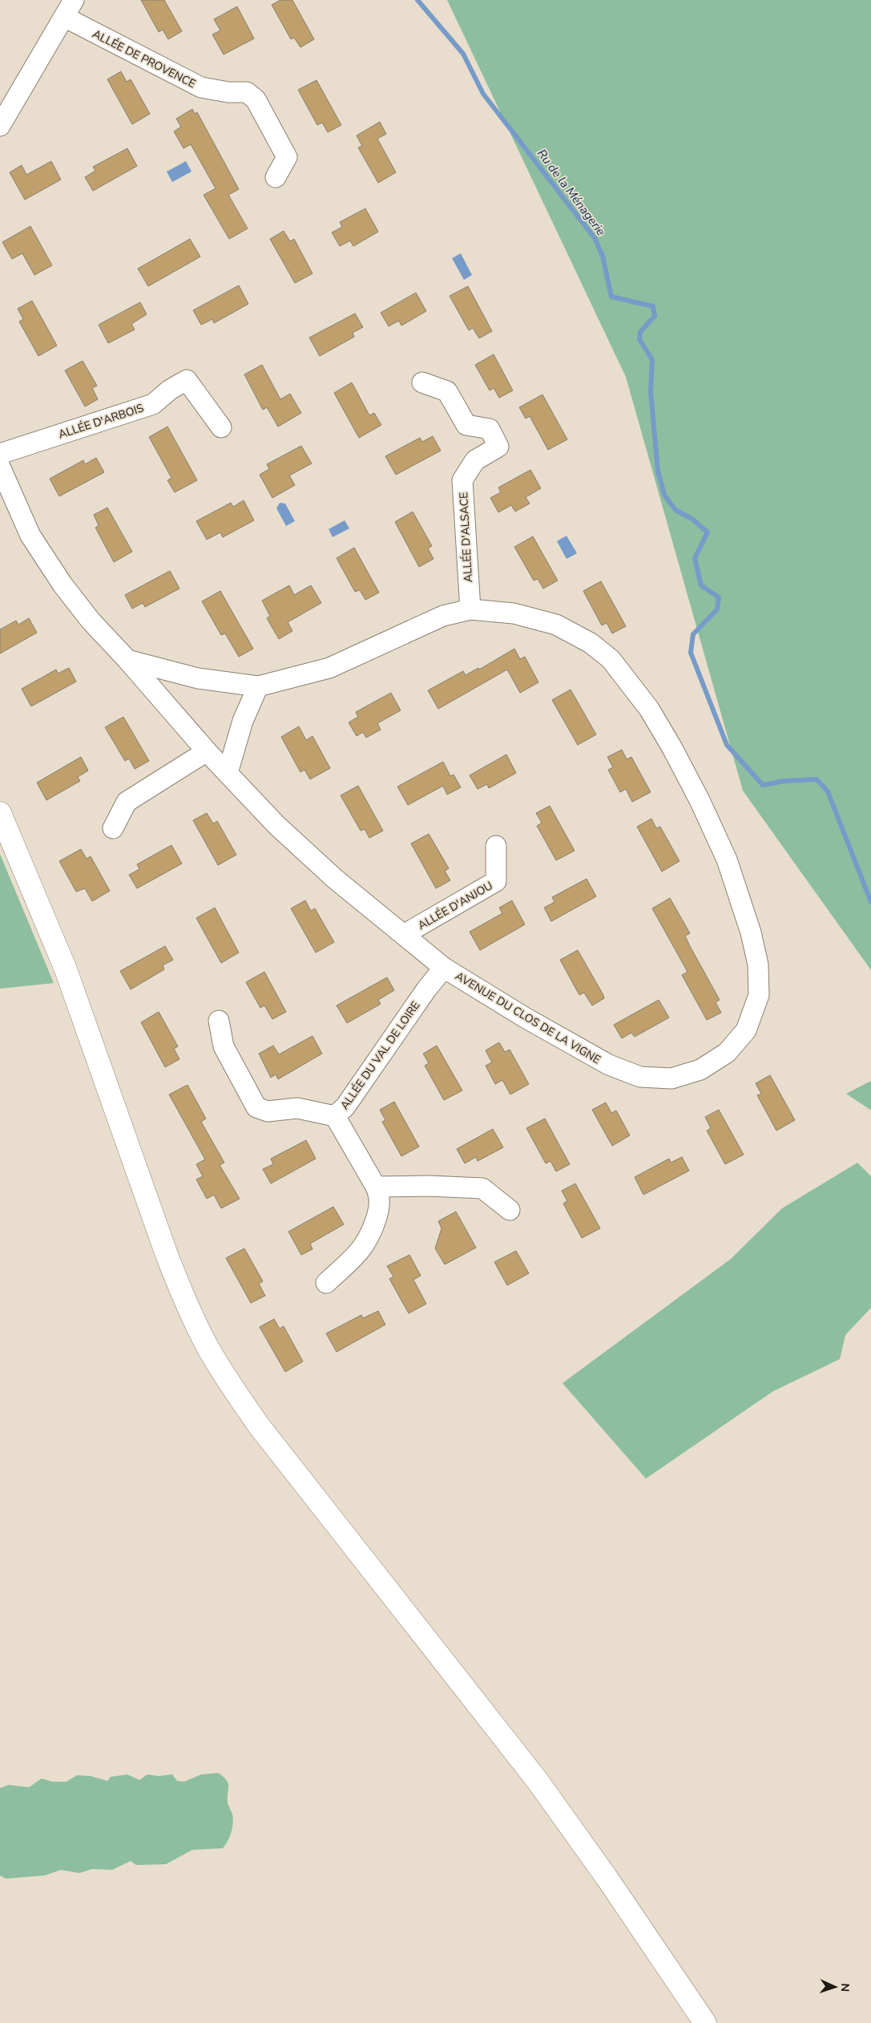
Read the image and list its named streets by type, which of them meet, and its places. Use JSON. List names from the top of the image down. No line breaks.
{"streets":{"street":["ALLÉE DE PROVENCE","ALLÉE D'ARBOIS","ALLÉE D'ALSACE","ALLÉE D'ANJOU","AVENUE DU CLOS DE LA VIGNE","ALLÉE DU VAL DE LOIRE"]},"crossings":[["ALLÉE D'ALSACE","AVENUE DU CLOS DE LA VIGNE"],["ALLÉE D'ANJOU","AVENUE DU CLOS DE LA VIGNE"],["AVENUE DU CLOS DE LA VIGNE","ALLÉE DU VAL DE LOIRE"]],"water":["Ru de la Ménagerie"],"north":"right"}
